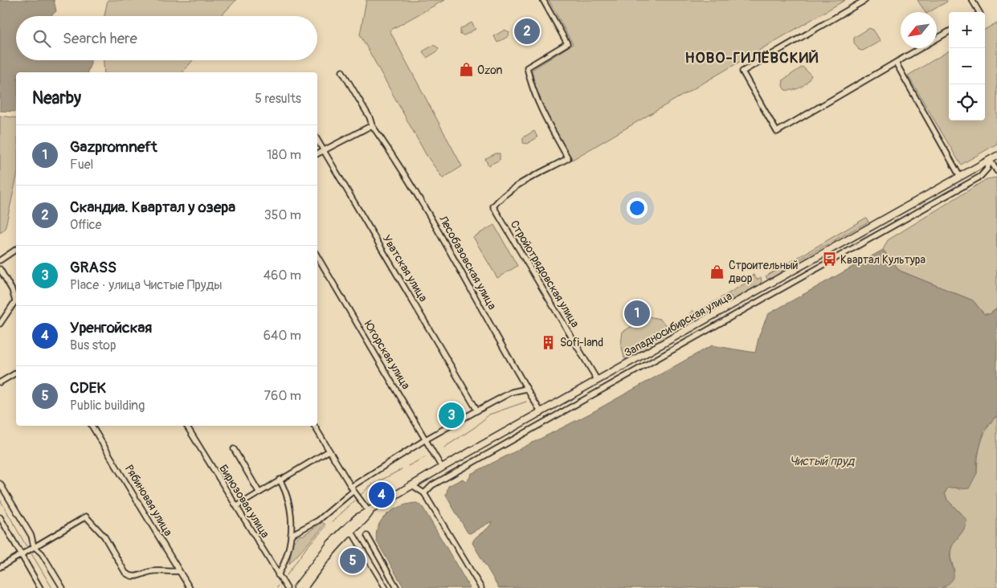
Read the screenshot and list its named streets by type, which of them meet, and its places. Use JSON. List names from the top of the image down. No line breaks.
{"streets":{"main road":["Западносибирская улица"],"street":["Лесобазовская улица","Уватская улица","Стройотрядовская улица","Югорская улица","Рябиновая улица","Бирюзовая улица"]},"crossings":[["Лесобазовская улица","Западносибирская улица"],["Стройотрядовская улица","Западносибирская улица"],["Западносибирская улица","Югорская улица"]],"districts":["НОВО-ГИЛЁВСКИЙ"],"water":["Чистый пруд"],"places":{"shop":["Ozon","Строительный двор"],"bus stop":["Квартал Культура"],"building":["Sofi-land"]},"north":"bottom left","page":{"map_buttons":["+","−"],"search":"Search here","pins":["2","1","3","4","5"],"heading":["Nearby","5 results"],"list":[{"mark":"1","name":"Gazpromneft","note":"Fuel","value":"180 m"},{"mark":"2","name":"Скандиа. Квартал у озера","note":"Office","value":"350 m"},{"mark":"3","name":"GRASS","note":"Place · улица Чистые Пруды","value":"460 m"},{"mark":"4","name":"Уренгойская","note":"Bus stop","value":"640 m"},{"mark":"5","name":"CDEK","note":"Public building","value":"760 m"}]}}
